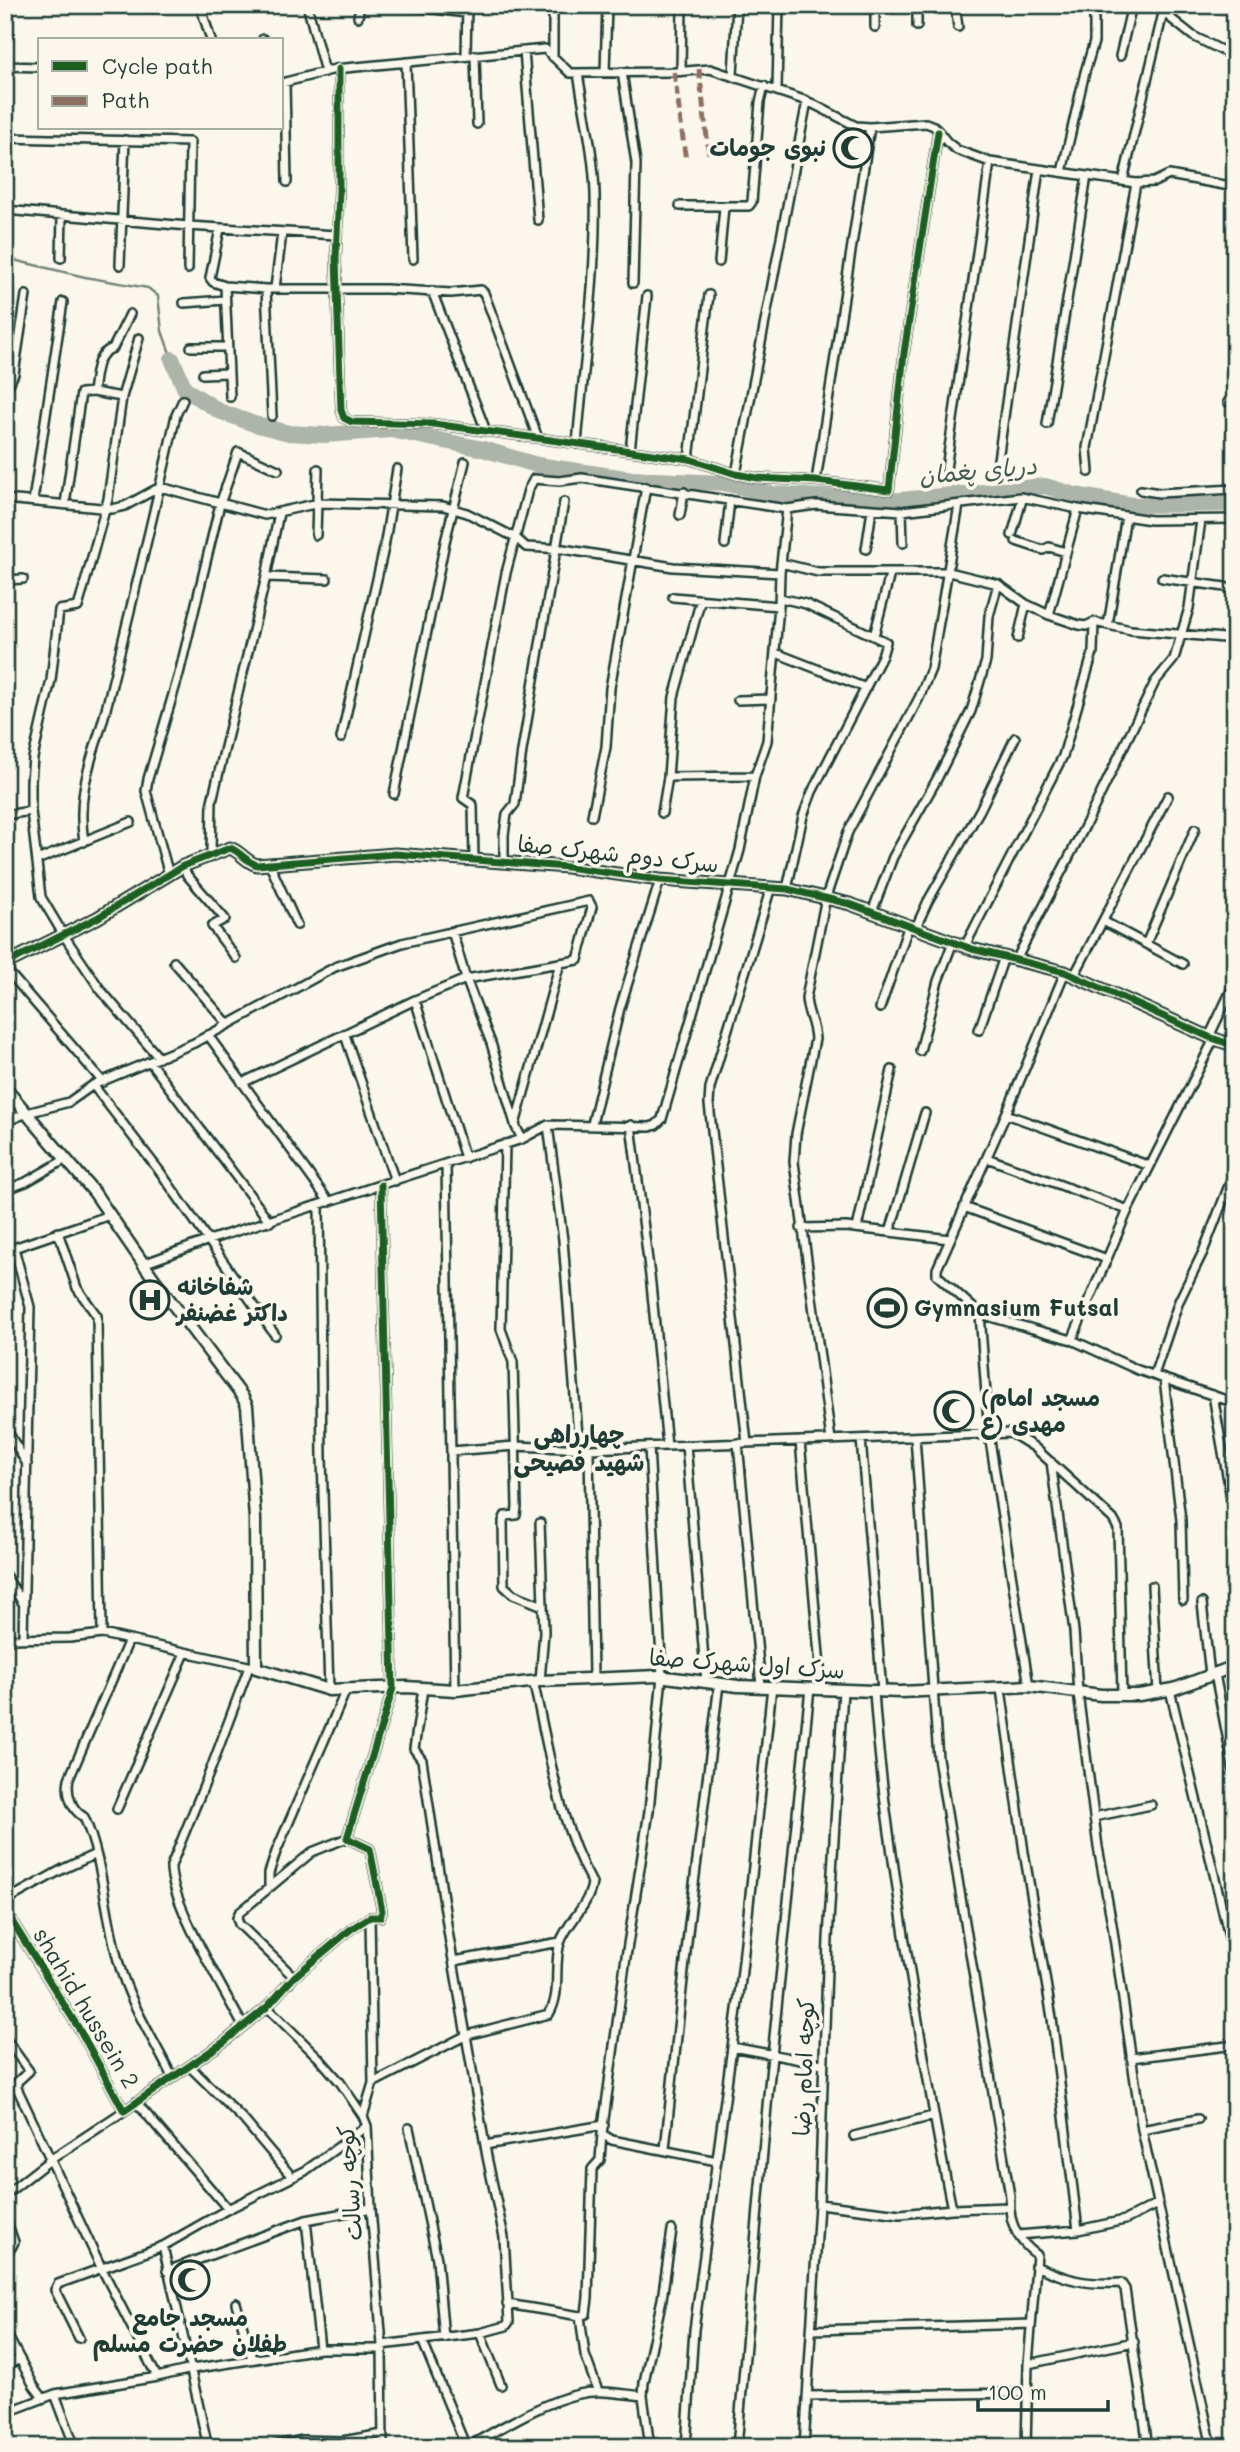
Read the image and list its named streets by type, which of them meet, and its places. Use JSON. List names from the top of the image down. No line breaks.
{"streets":{"street":["سرک دوم شهرک صفا","سرک اول شهرک صفا","shahid hussein 2","کوچه امام رضا","کوچه رسالت"]},"crossings":[["سرک اول شهرک صفا","کوچه امام رضا"],["shahid hussein 2","کوچه رسالت"]],"districts":["چهارراهی شهید فصیحی"],"water":["دریای پغمان"],"places":{"mosque":["نبوی جومات","(مسجد امام مهدی (ع","مسجد جامع طفلان حضرت مسلم"],"hospital":["شفاخانه داکتر غضنفر"],"sports":["Gymnasium Futsal"]},"legend":["Cycle path","Path"],"scale_bar":"100 m"}
